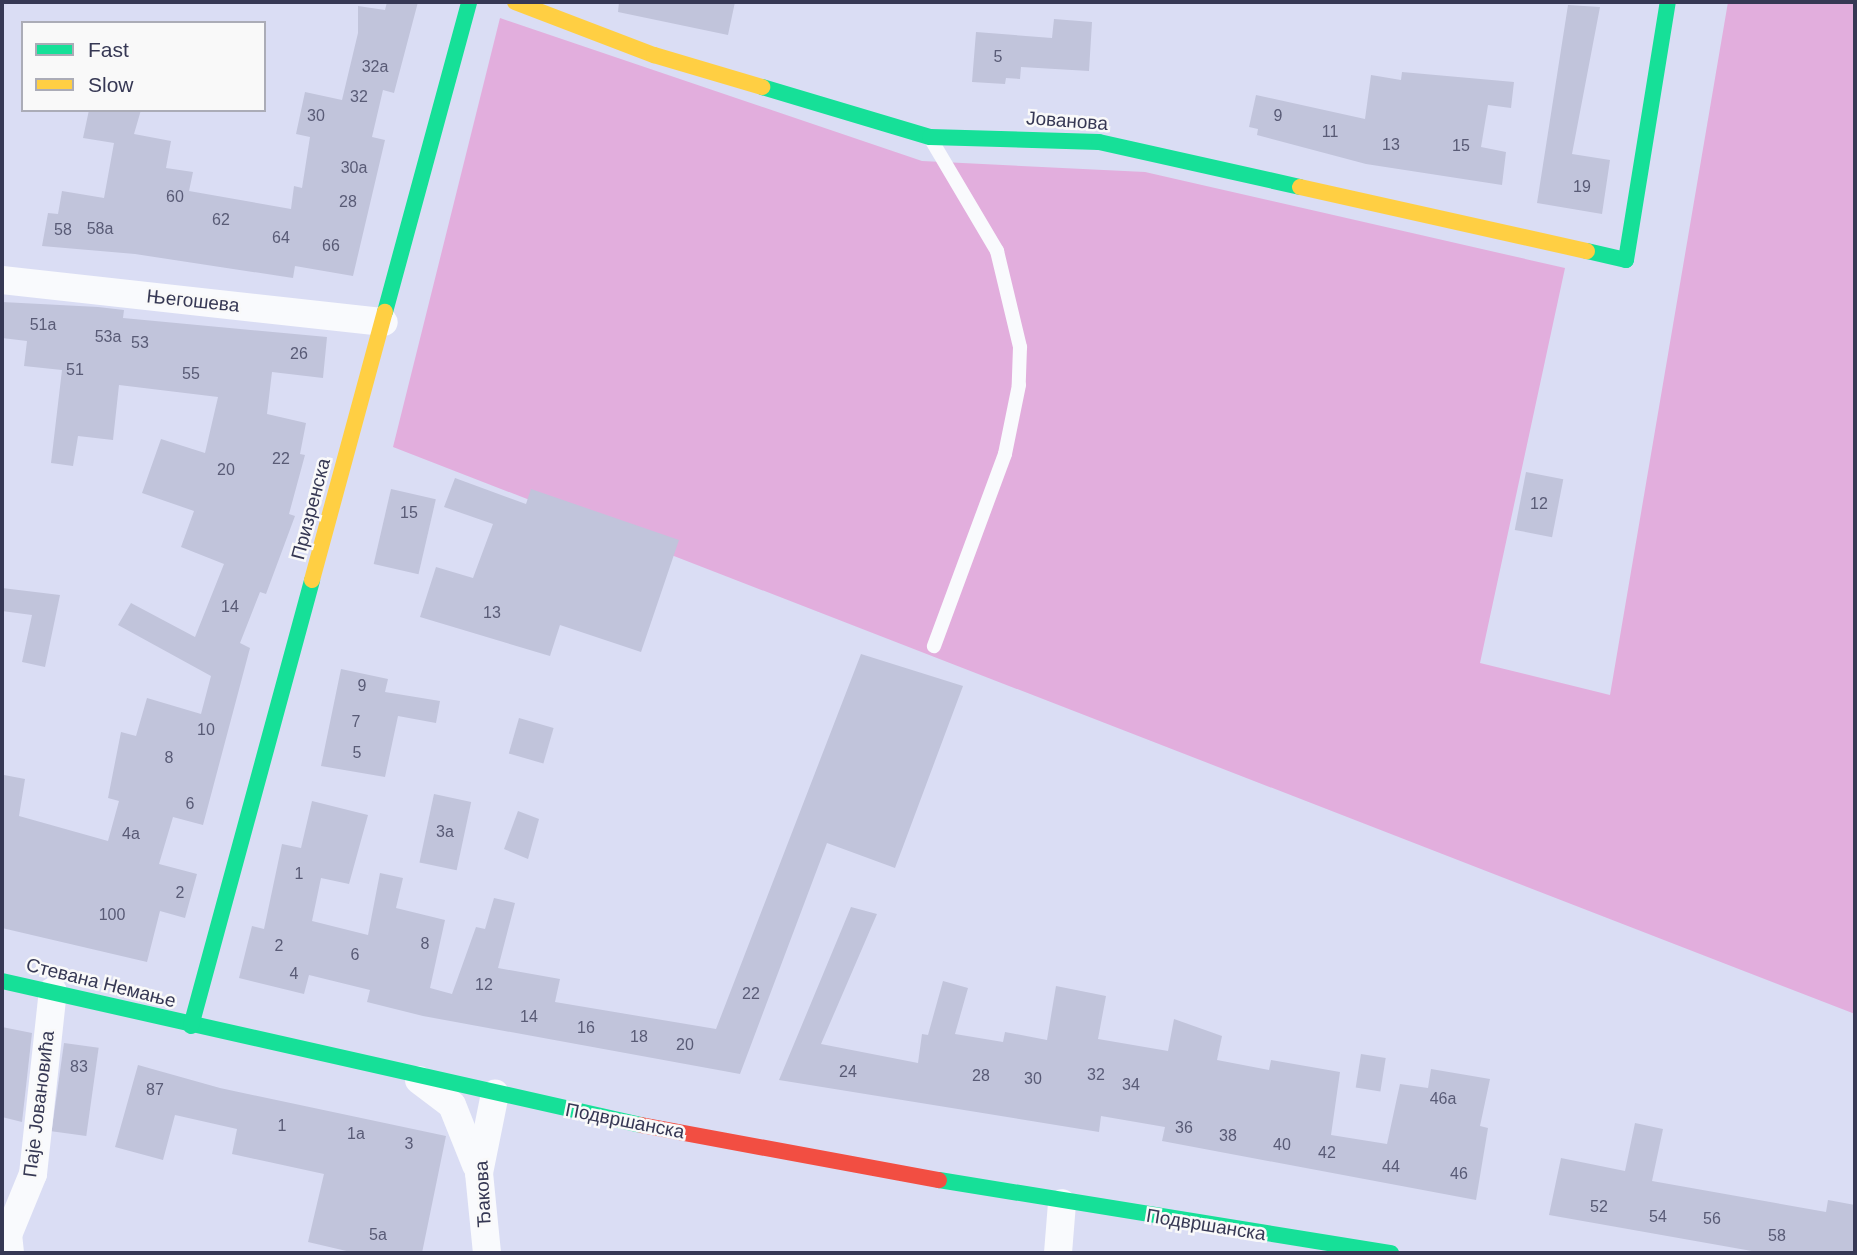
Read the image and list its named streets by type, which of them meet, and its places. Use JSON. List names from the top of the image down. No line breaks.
{"streets":{"street":["Јованова","Његошева","Призренска","Стевана Немање","Паје Јовановића","Подвршанска","Ђакова"]},"crossings":[["Његошева","Призренска"],["Призренска","Стевана Немање"],["Призренска","Подвршанска"],["Стевана Немање","Паје Јовановића"],["Стевана Немање","Подвршанска"],["Подвршанска","Ђакова"]],"house_numbers":["5","32a","32","30","9","11","13","15","30a","19","60","28","62","58a","58","64","66","51a","53a","53","26","51","55","22","20","12","15","14","13","9","7","10","5","8","6","3a","4a","1","2","100","8","2","6","4","12","22","14","16","18","20","83","24","32","28","30","34","87","46a","1","36","1a","38","3","40","42","44","46","52","54","56","5a","58"],"legend":["Fast","Slow"]}
